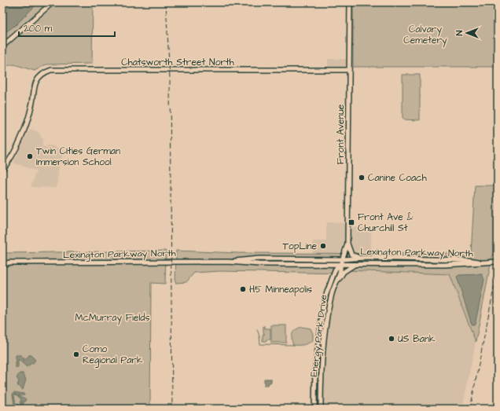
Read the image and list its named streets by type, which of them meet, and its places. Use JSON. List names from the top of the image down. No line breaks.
{"streets":{"street":["Chatsworth Street North","Front Avenue","Lexington Parkway North","Energy Park Drive"]},"crossings":[["Chatsworth Street North","Front Avenue"],["Front Avenue","Lexington Parkway North"],["Front Avenue","Energy Park Drive"],["Lexington Parkway North","Energy Park Drive"]],"parks":["Calvary Cemetery","McMurray Fields"],"places":{"other":["Twin CIties German Immersion School","Canine Coach","TopLine","H5 Minneapolis","US Bank","Como Regional Park"],"transit":["Front Ave & Churchill St"]},"scale_bar":"200 m","north":"left"}
